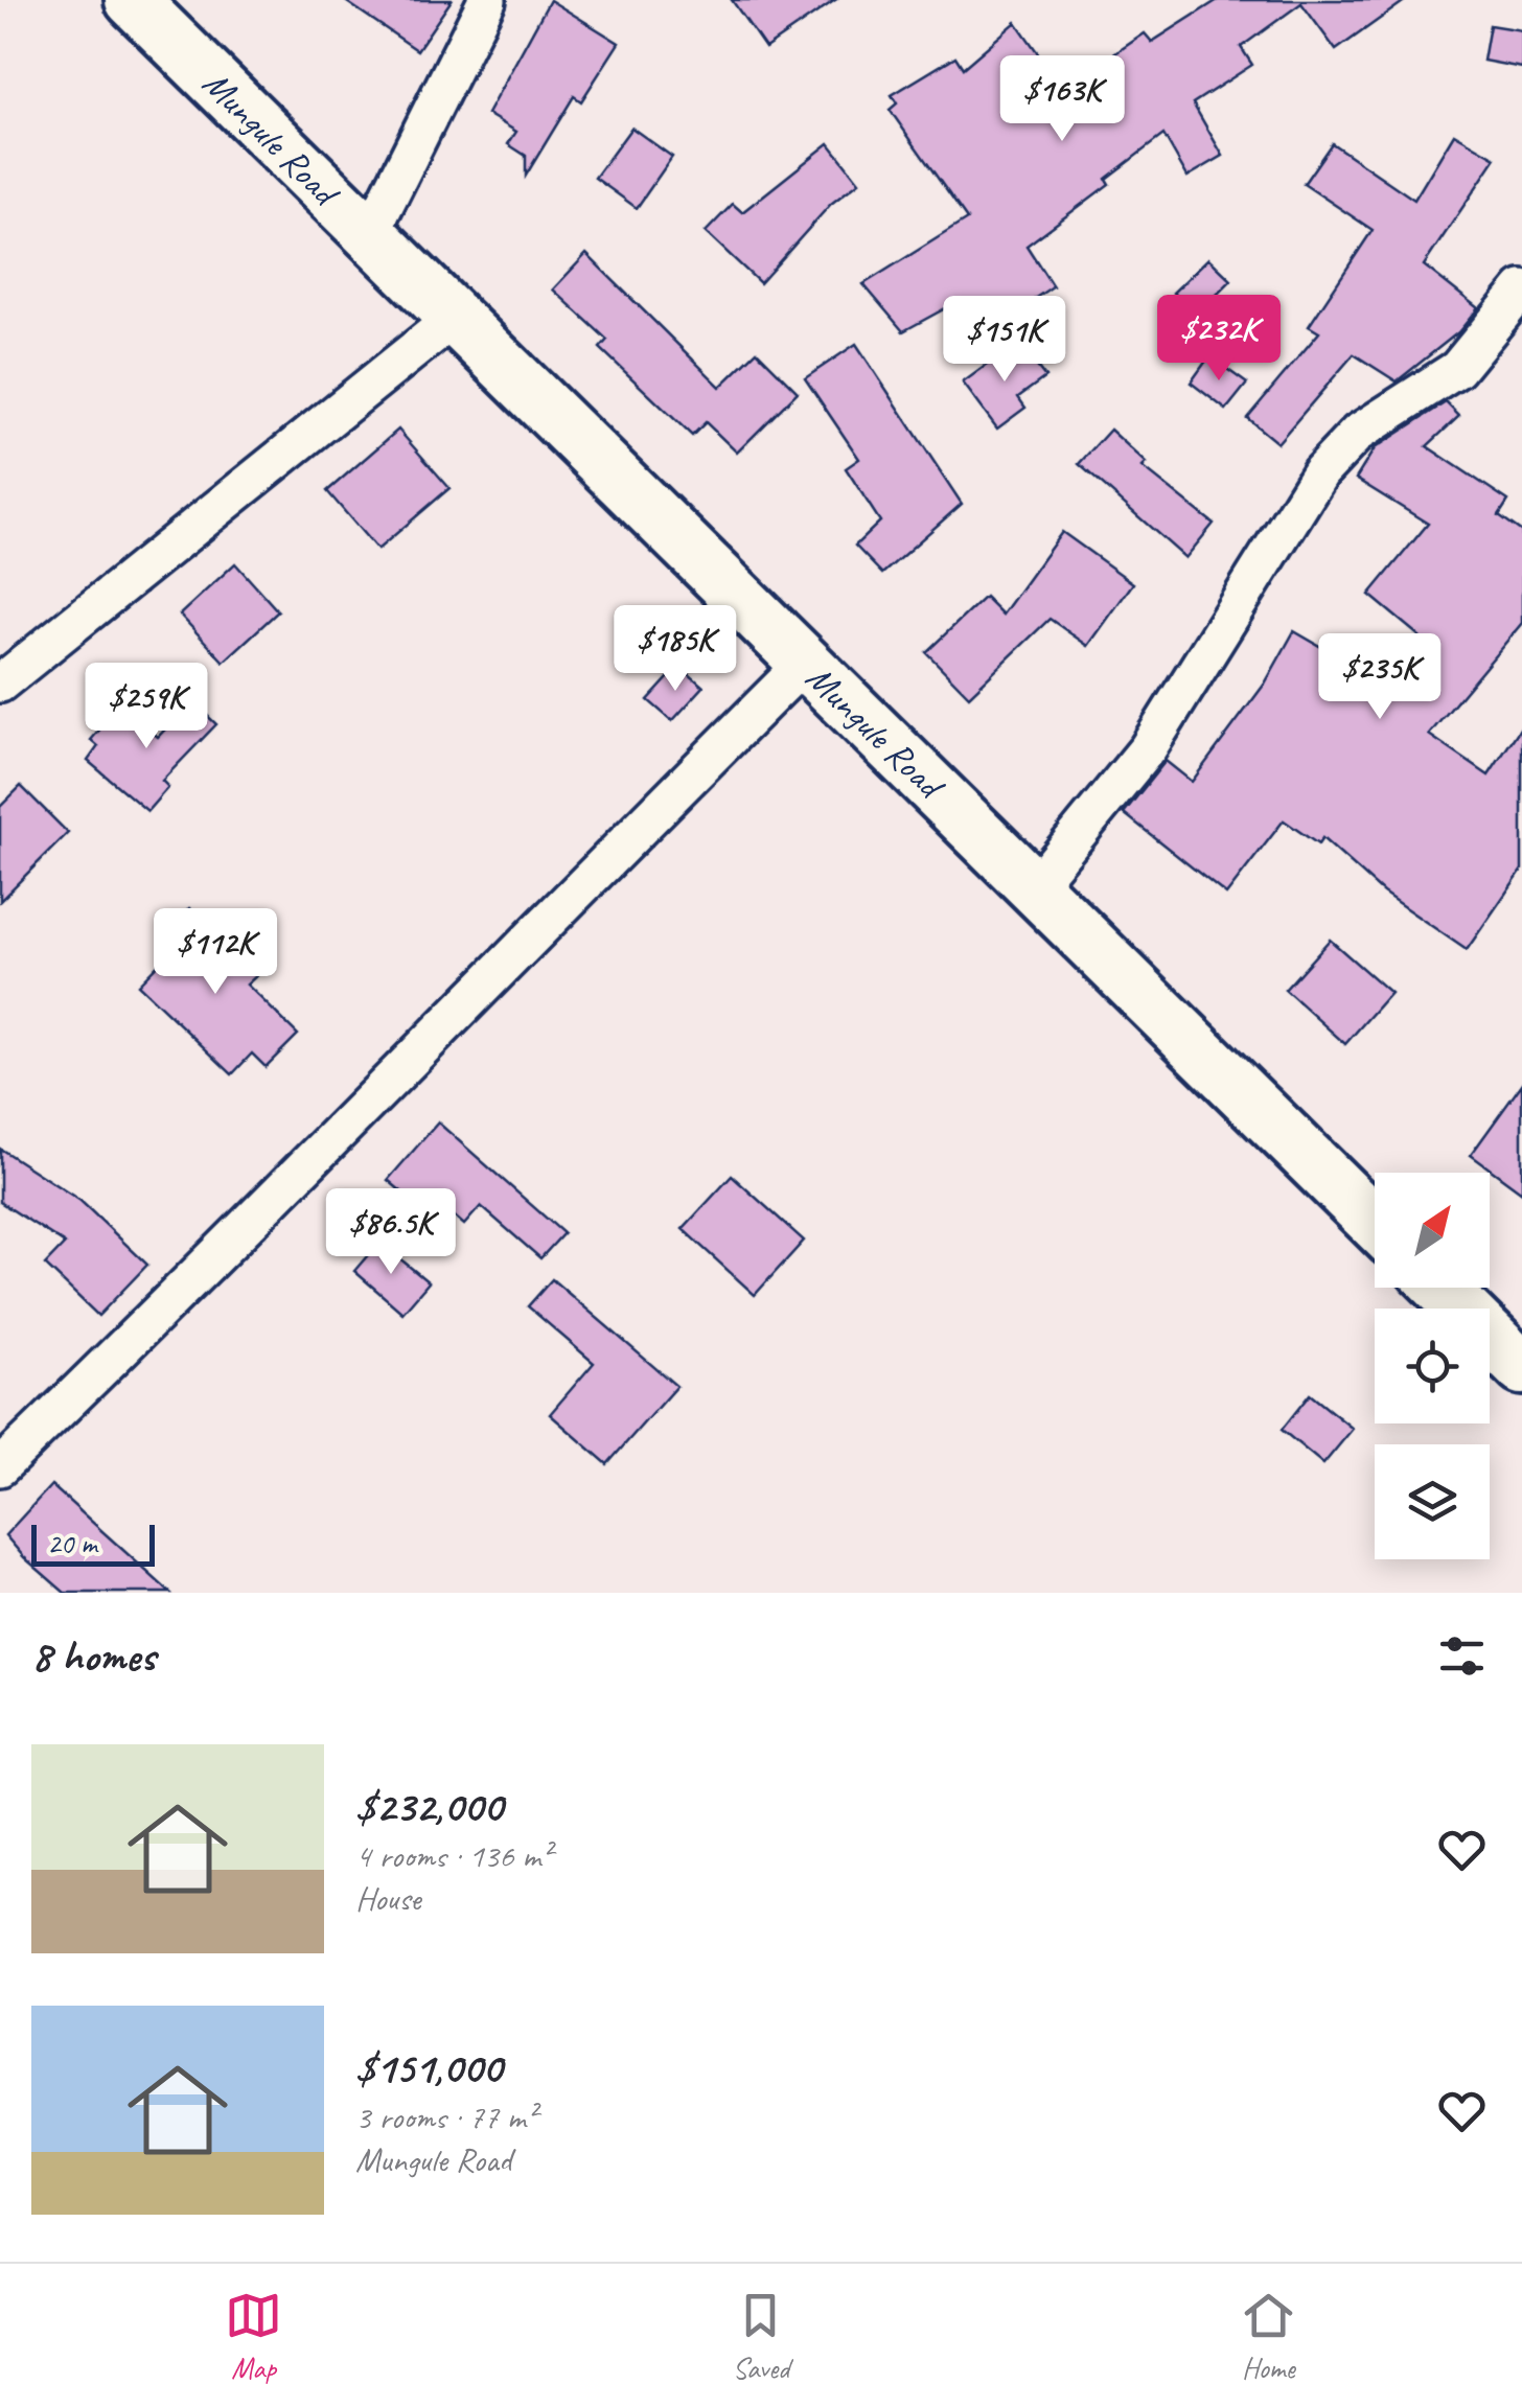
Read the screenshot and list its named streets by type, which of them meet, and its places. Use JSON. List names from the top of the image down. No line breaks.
{"streets":{"street":["Mungule Road"]},"scale_bar":"20 m","north":"top right","page":{"price":["$163K","$232K","$151K","$185K","$235K","$259K","$112K","$86.5K"],"scale":"20 m","heading":"8 homes","list":[{"name":"$232,000","note":"4 rooms · 136 m² · House"},{"name":"$151,000","note":"3 rooms · 77 m² · Mungule Road"}],"tabs":["Map","Saved","Home"]}}
